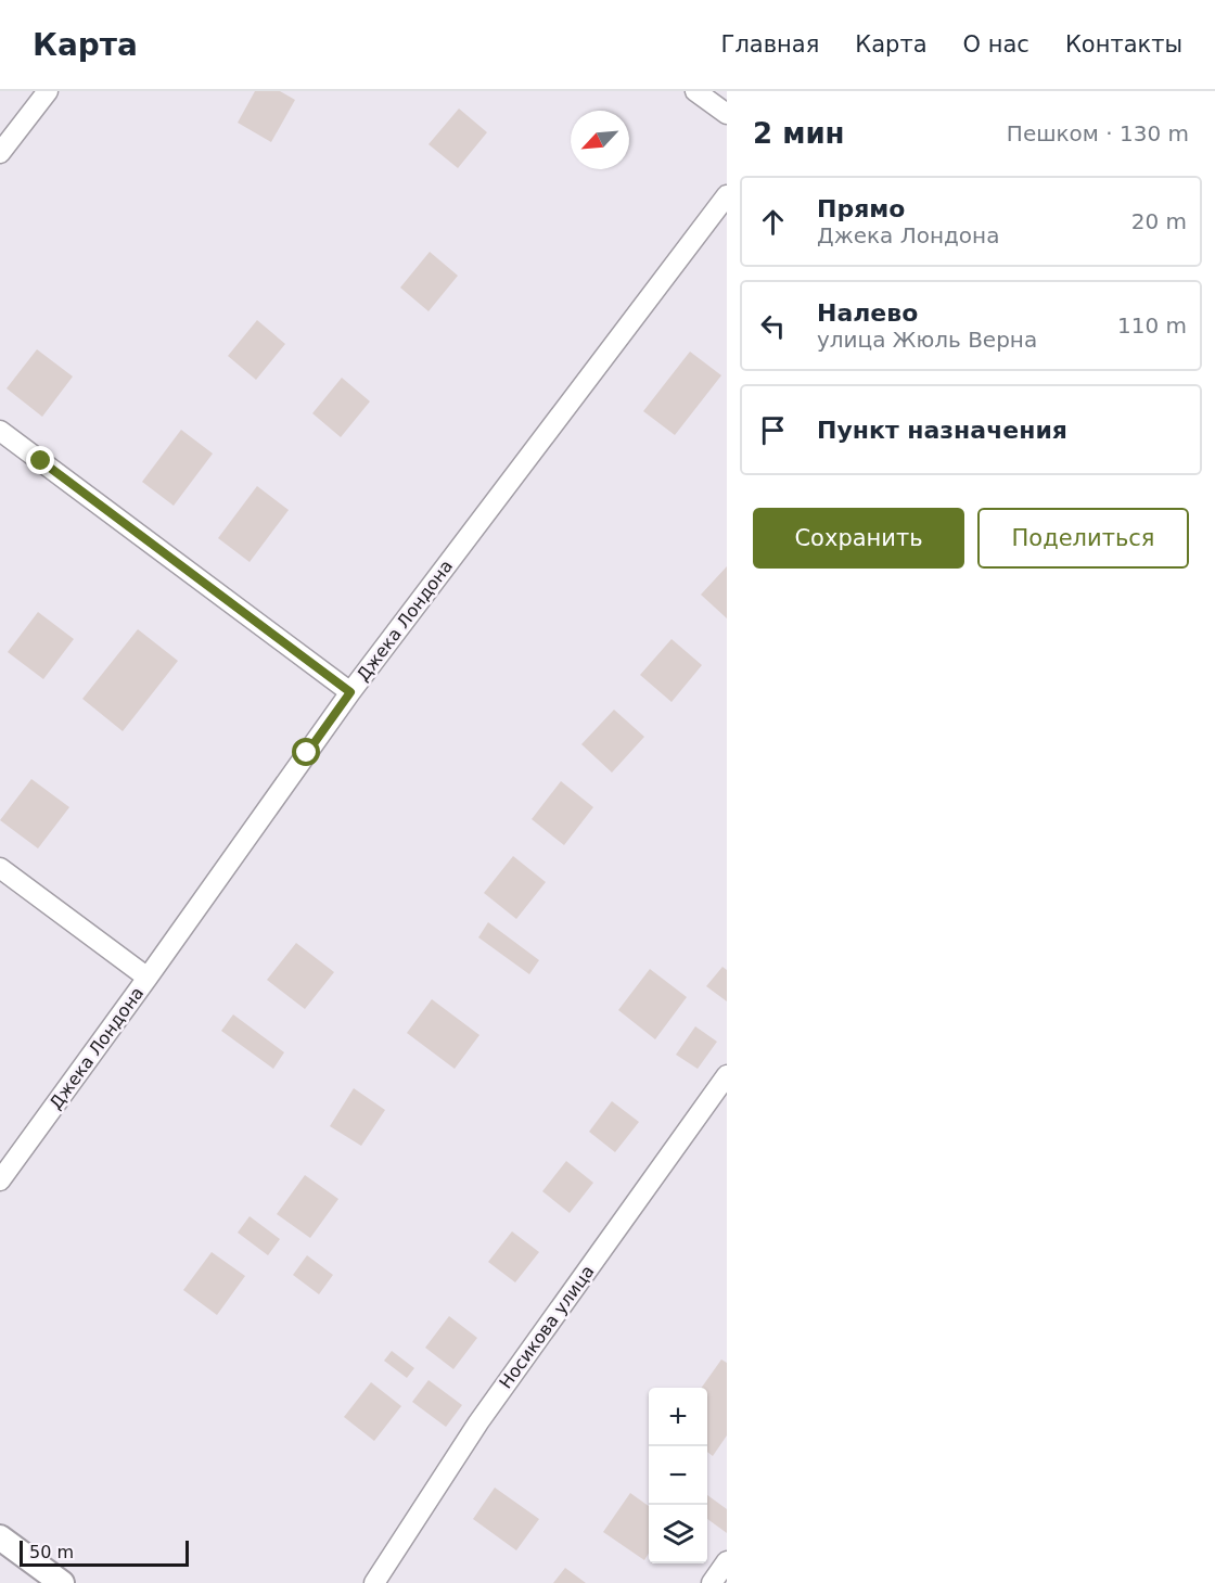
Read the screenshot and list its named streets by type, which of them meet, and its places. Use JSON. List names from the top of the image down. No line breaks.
{"streets":{"street":["Джека Лондона","Носикова улица"]},"scale_bar":"50 m","north":"bottom left","page":{"header":"Карта","nav":["Главная","Карта","О нас","Контакты"],"heading":["2 мин","Пешком · 130 m"],"list":[["Прямо","Джека Лондона","20 m"],["Налево","улица Жюль Верна","110 m"],"Пункт назначения"],"buttons":["Сохранить","Поделиться"],"map_buttons":["+","−"],"scale":"50 m"}}
